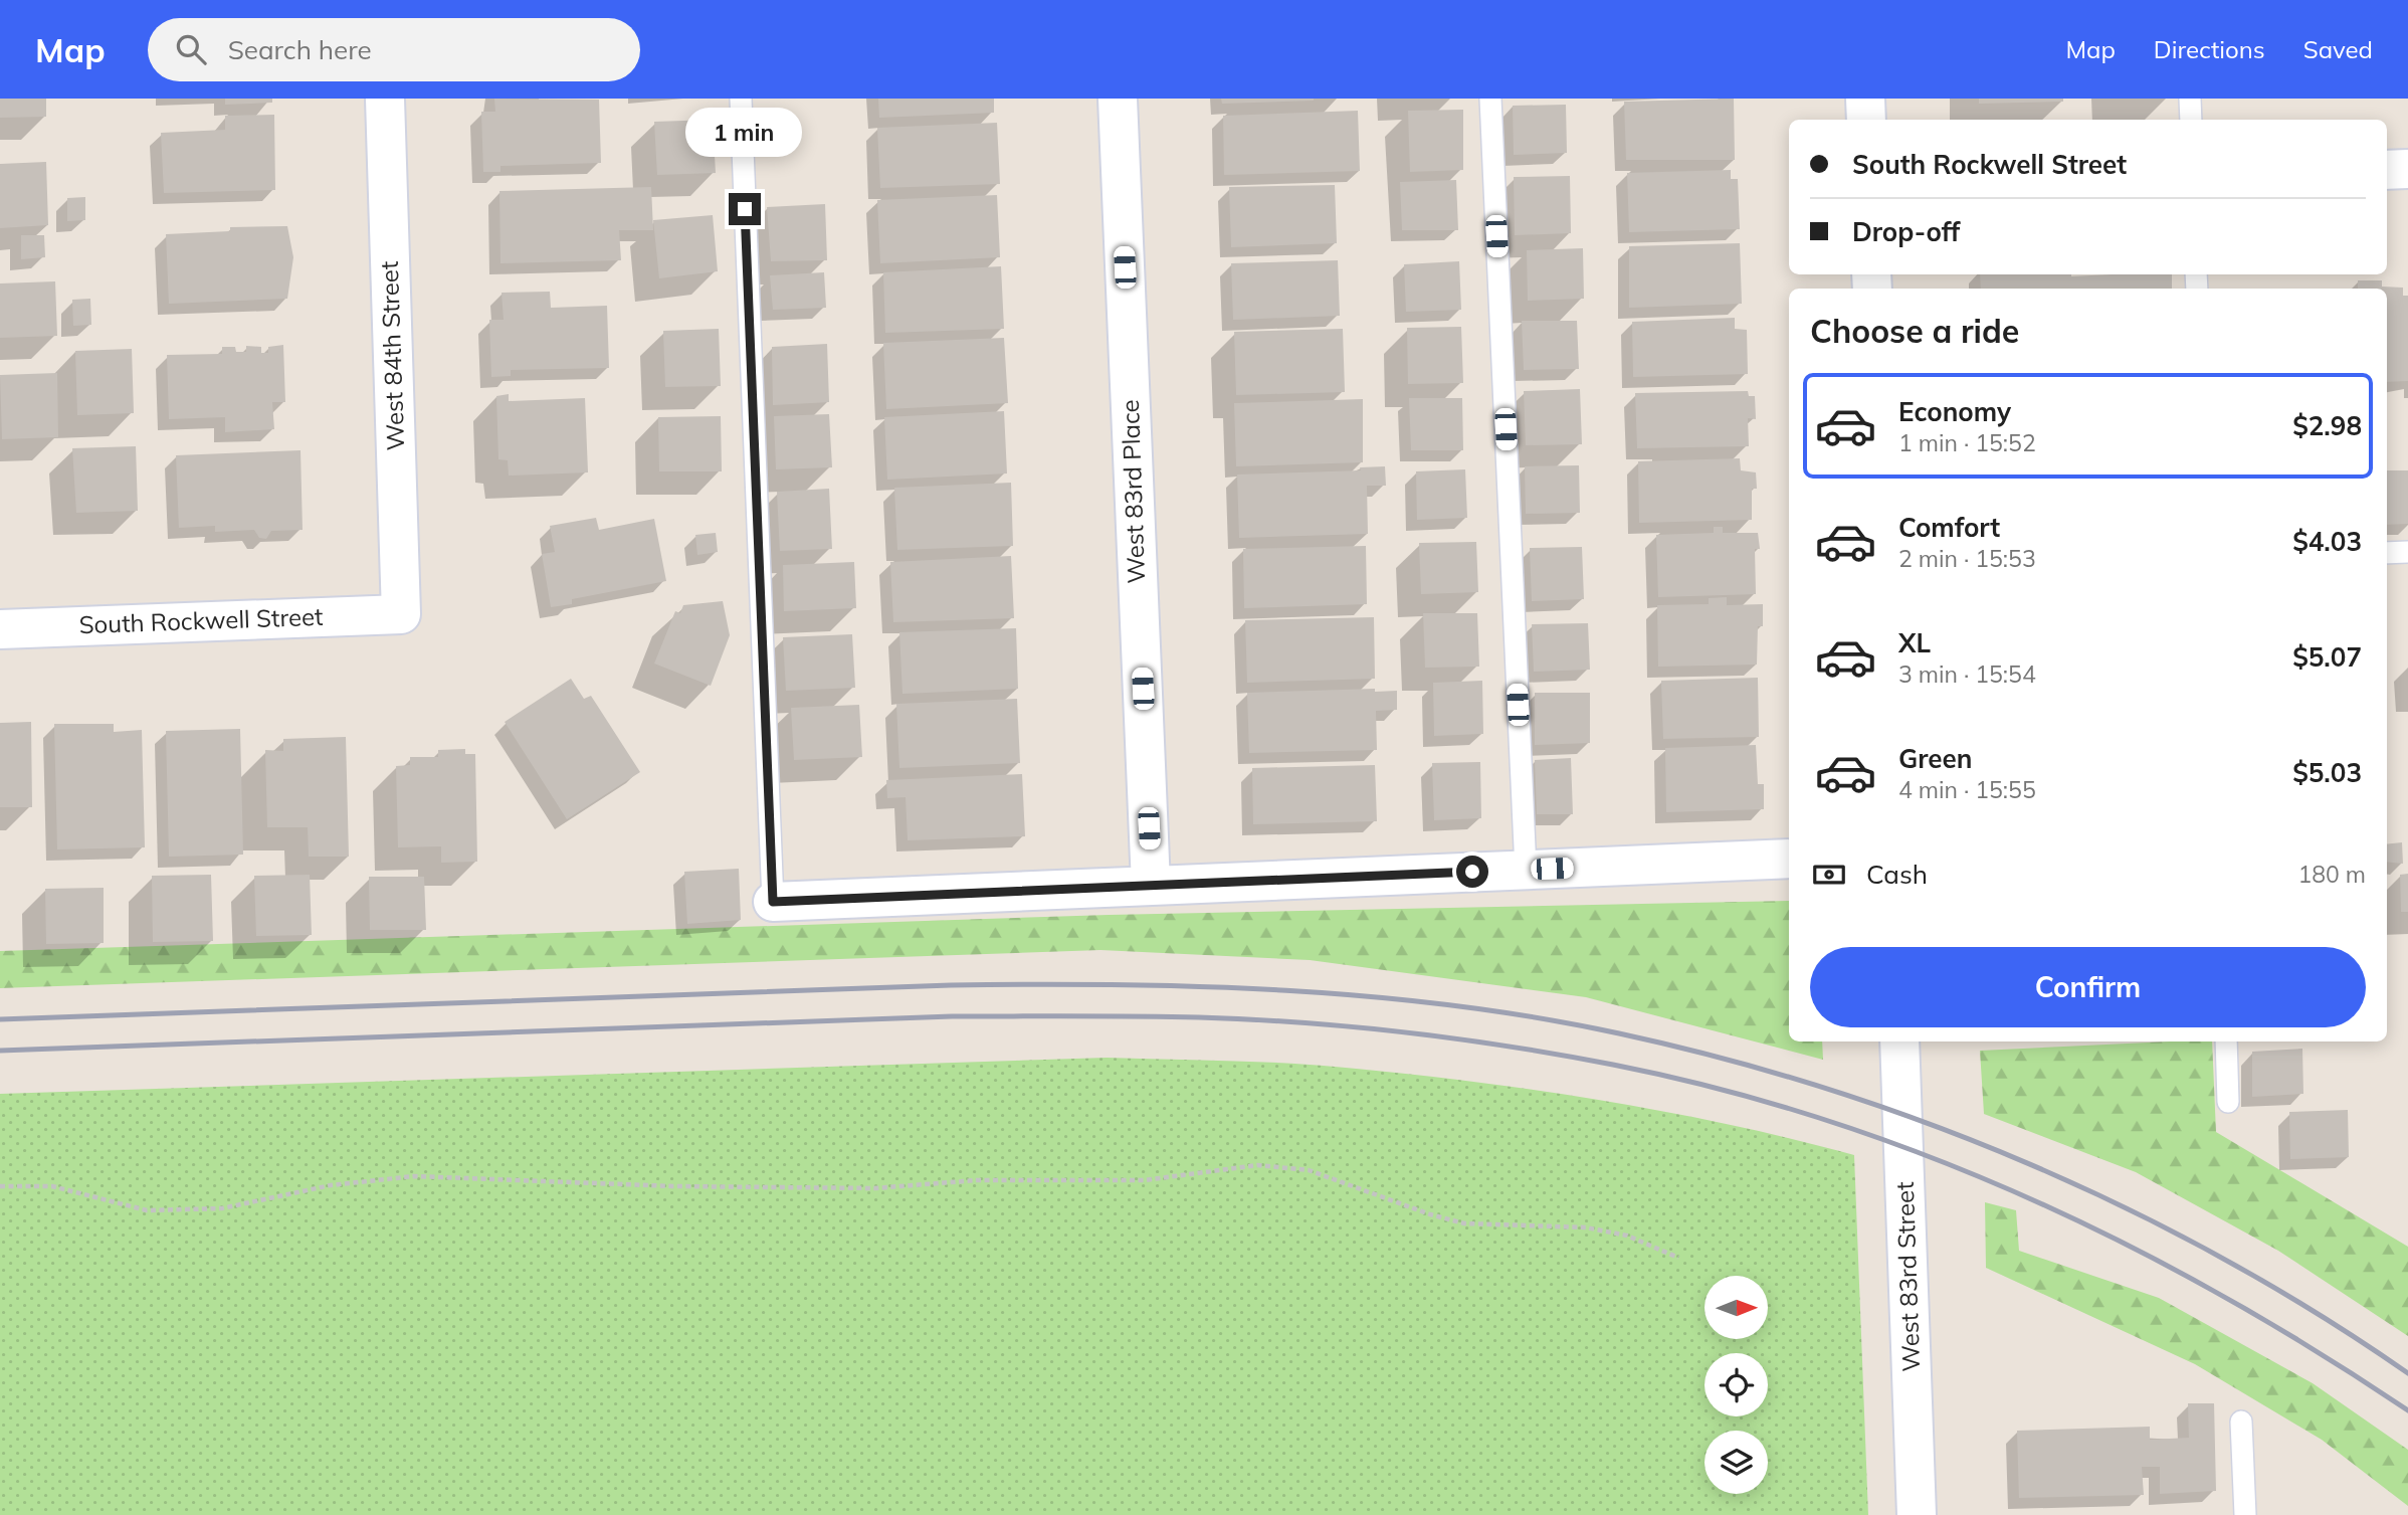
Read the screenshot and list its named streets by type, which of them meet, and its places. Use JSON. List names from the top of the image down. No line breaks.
{"streets":{"street":["West 84th Street","West 83rd Place","South Rockwell Street","West 83rd Street"]},"crossings":[["West 84th Street","South Rockwell Street"]],"north":"right","page":{"header":"Map","search":"Search here","nav":["Map","Directions","Saved"],"bubble":"1 min","banner":["South Rockwell Street","Drop-off"],"heading":"Choose a ride","list":[{"name":"Economy","note":"1 min · 15:52","value":"$2.98"},{"name":"Comfort","note":"2 min · 15:53","value":"$4.03"},{"name":"XL","note":"3 min · 15:54","value":"$5.07"},{"name":"Green","note":"4 min · 15:55","value":"$5.03"}],"pay":["Cash","180 m"],"buttons":"Confirm"}}
